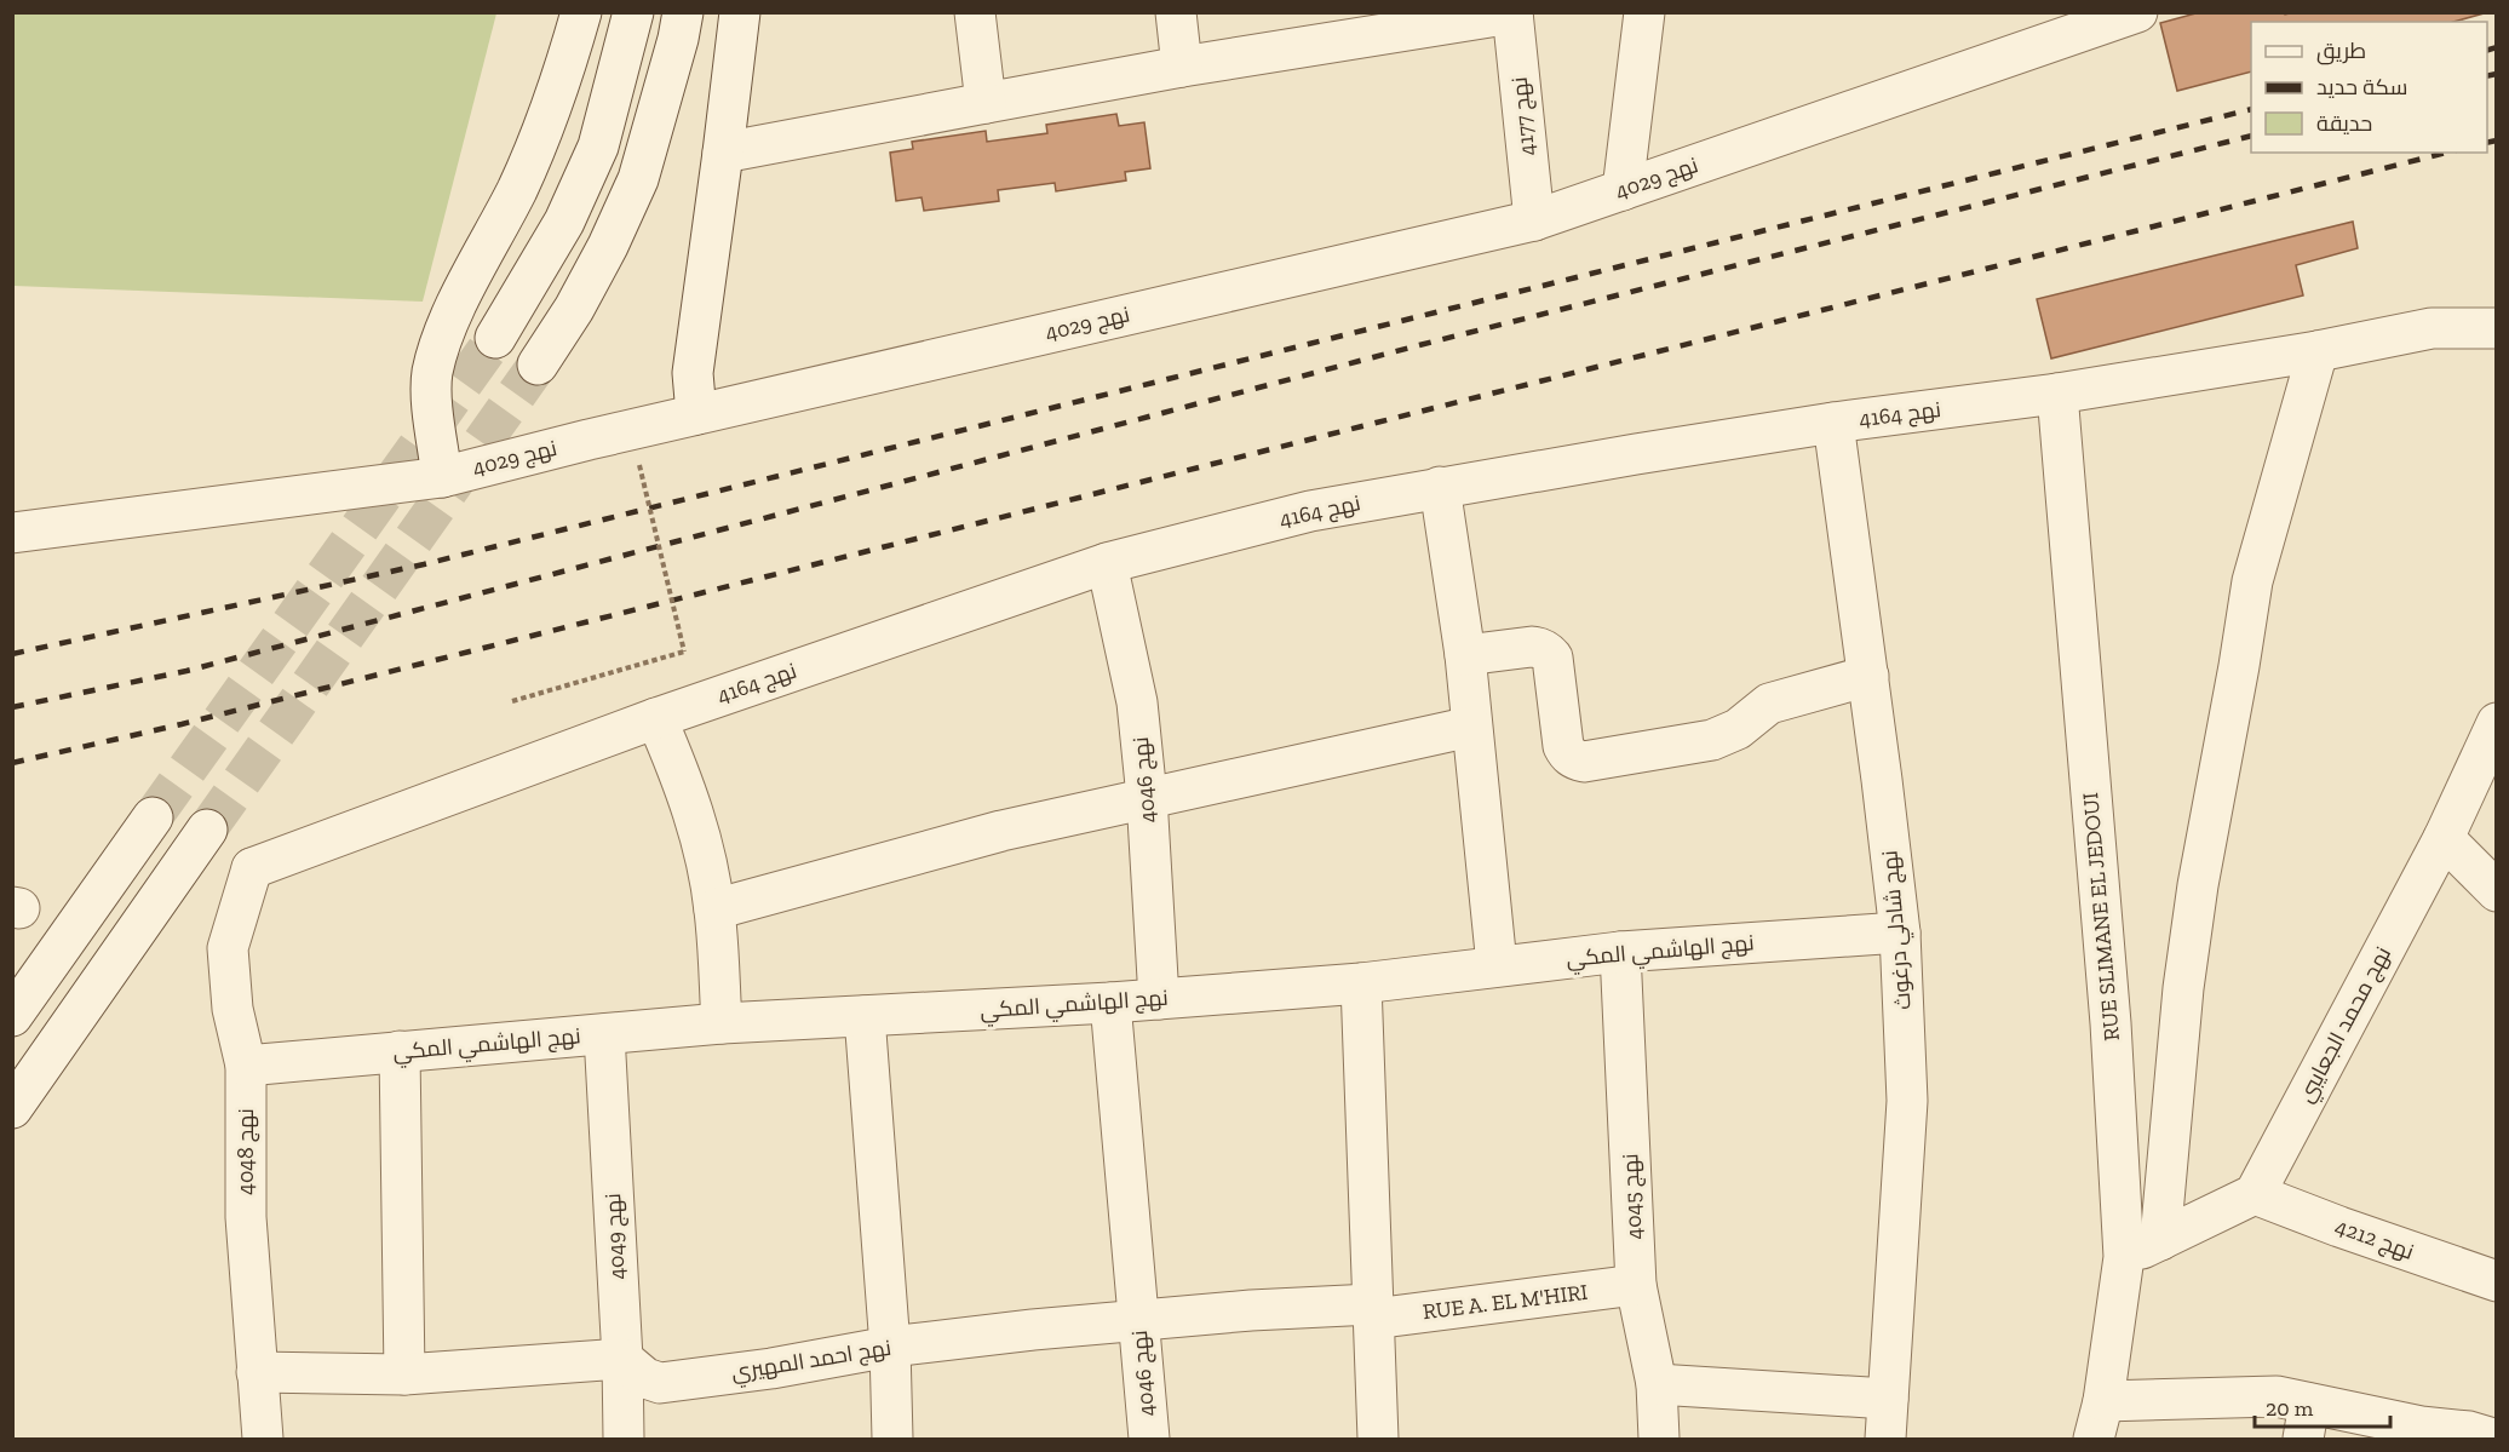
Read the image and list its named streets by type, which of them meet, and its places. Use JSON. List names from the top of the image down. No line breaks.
{"streets":{"street":["نهج 4177","نهج 4029","نهج 4164","نهج 4046","RUE SLIMANE EL JEDOUI","نهج شادلي درغوث","نهج الهاشمي المكي","نهج محمد الجعايبي","نهج 4048","نهج 4045","نهج 4049","نهج 4212","RUE A. EL M'HIRI","نهج احمد المهيري"]},"crossings":[["نهج 4177","نهج 4029"],["نهج 4164","نهج 4046"],["نهج 4164","RUE SLIMANE EL JEDOUI"],["نهج 4164","نهج شادلي درغوث"],["نهج 4164","نهج 4048"],["نهج 4046","نهج الهاشمي المكي"],["نهج 4046","نهج احمد المهيري"],["نهج شادلي درغوث","نهج الهاشمي المكي"],["نهج الهاشمي المكي","نهج 4048"],["نهج الهاشمي المكي","نهج 4045"],["نهج الهاشمي المكي","نهج 4049"],["نهج محمد الجعايبي","نهج 4212"],["نهج 4045","RUE A. EL M'HIRI"],["نهج 4049","نهج احمد المهيري"],["RUE A. EL M'HIRI","نهج احمد المهيري"]],"legend":["طريق","سكة حديد","حديقة"],"scale_bar":"20 m"}
